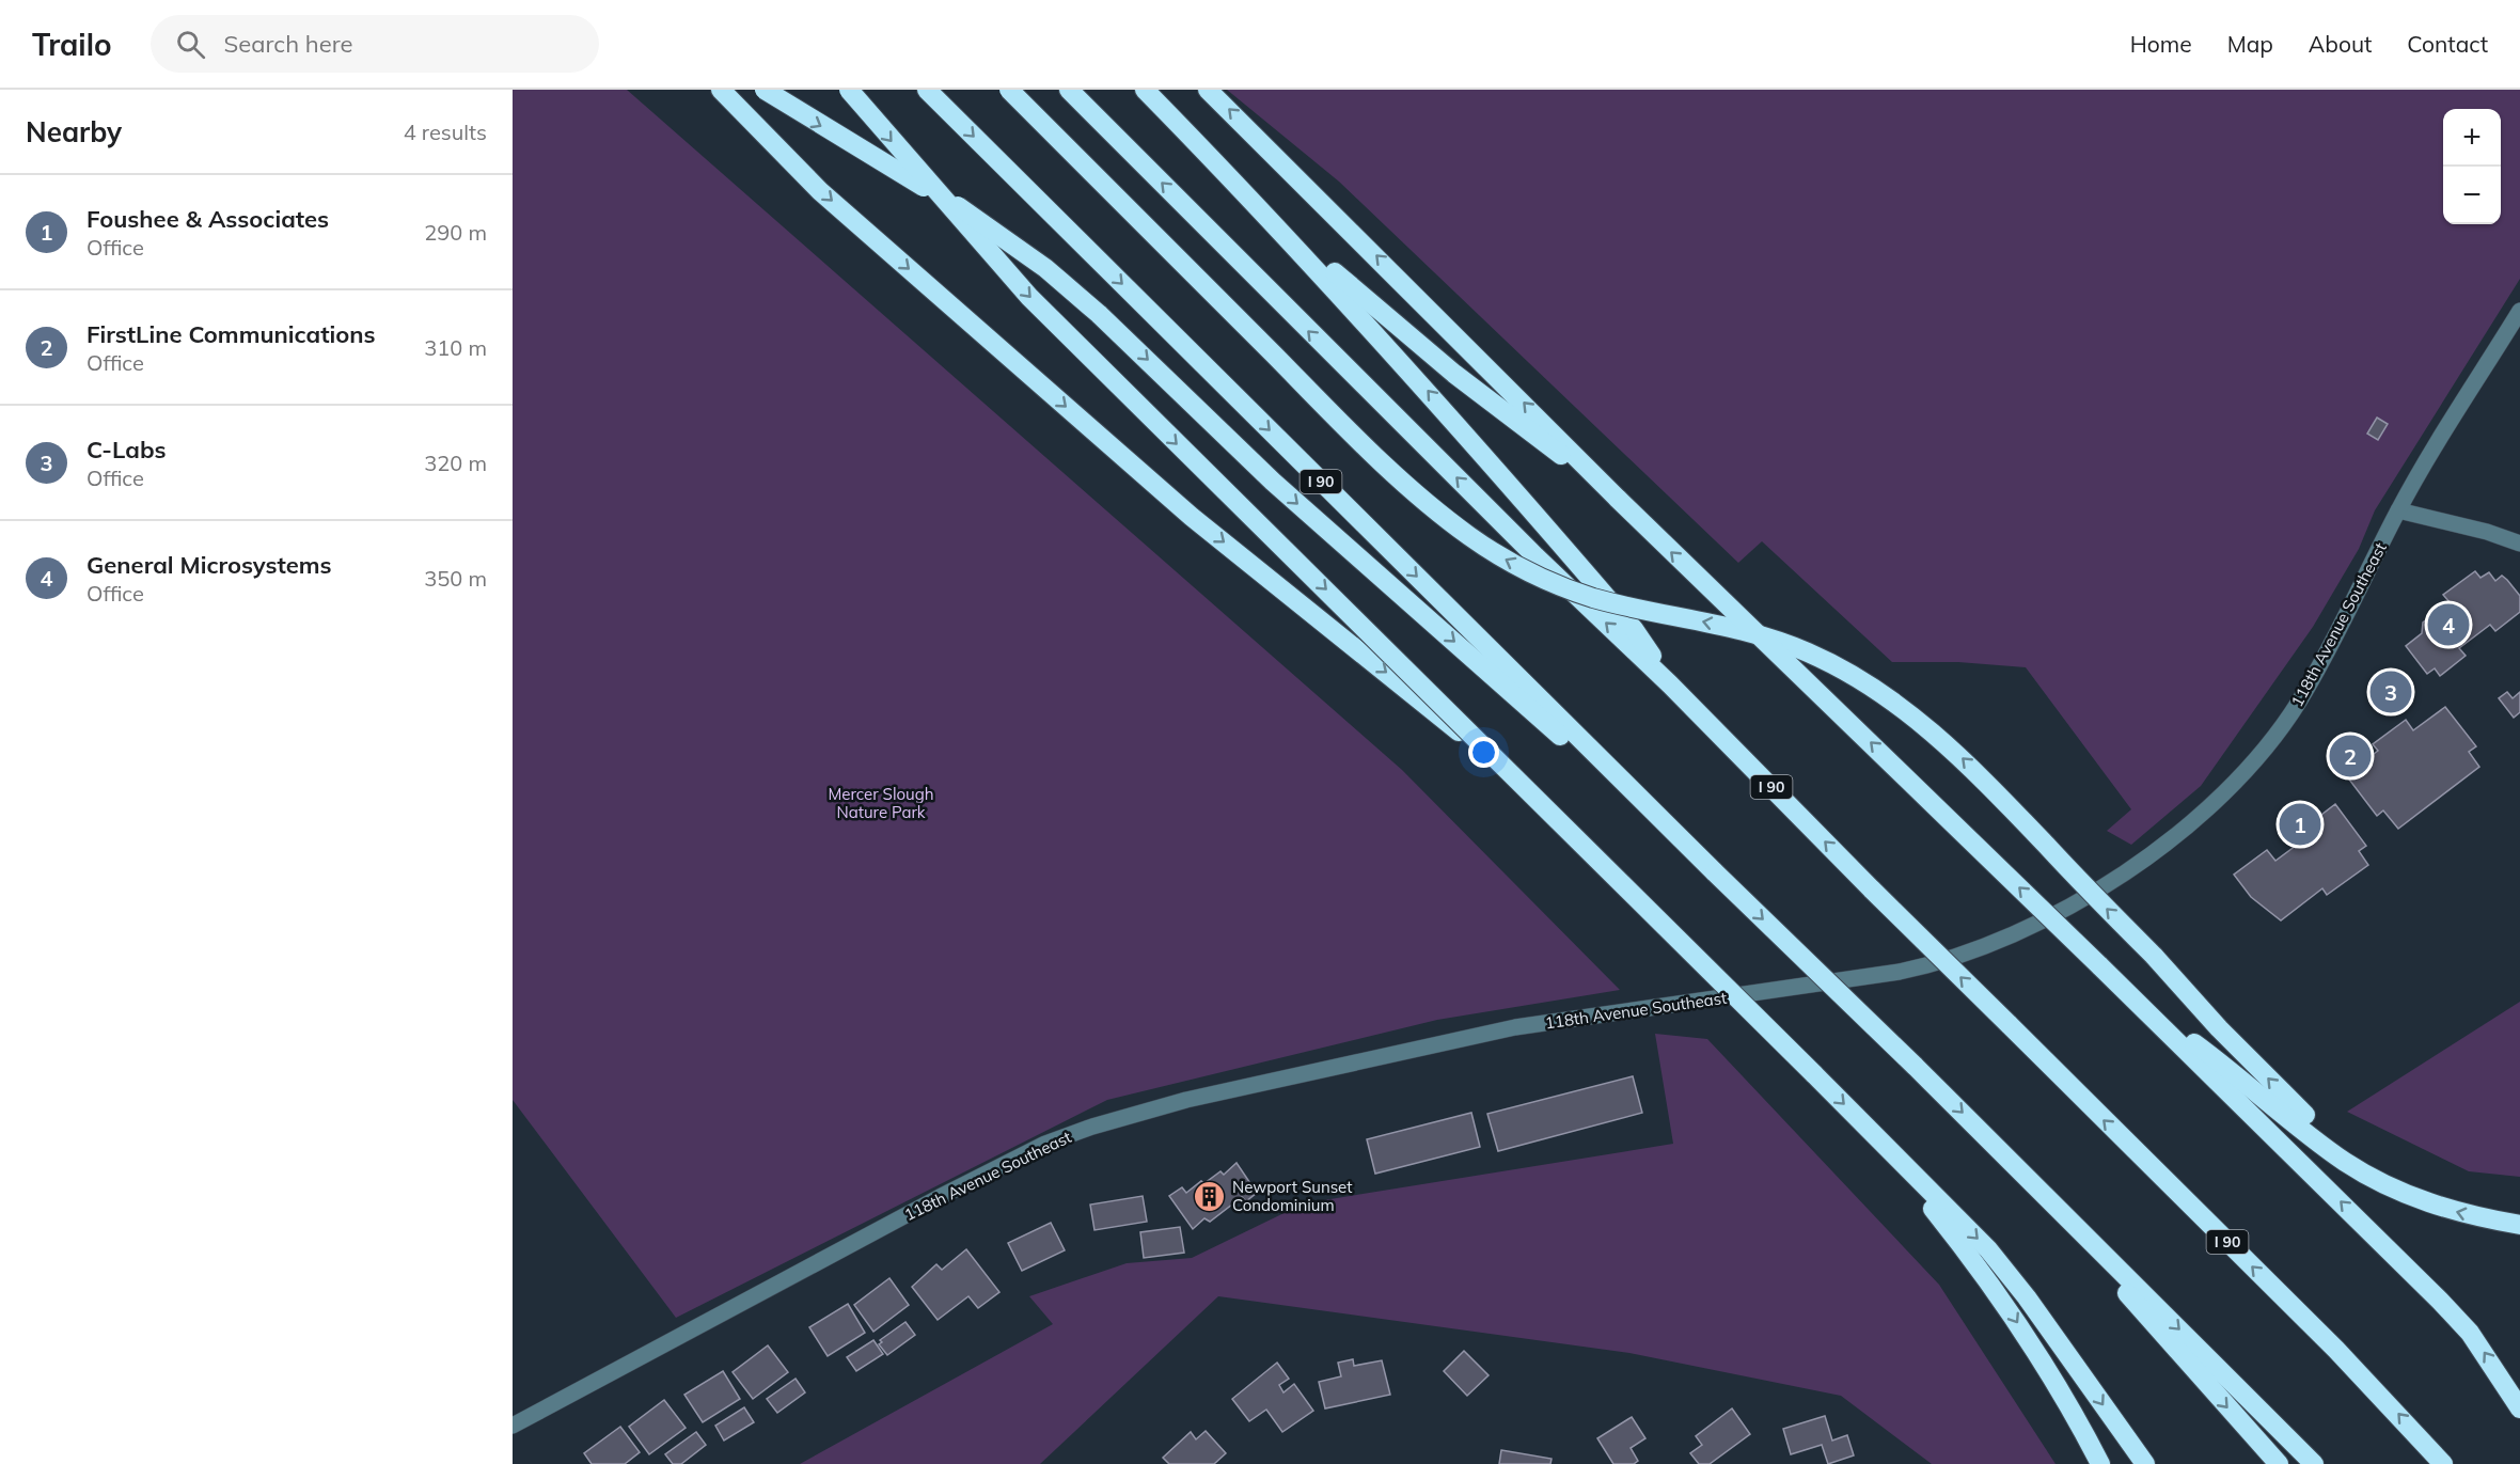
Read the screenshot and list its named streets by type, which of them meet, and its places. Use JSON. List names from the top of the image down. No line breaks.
{"streets":{"highway":["I 90"],"street":["118th Avenue Southeast"]},"parks":["Mercer Slough Nature Park"],"places":{"building":["Newport Sunset Condominium"]},"page":{"header":"Trailo","search":"Search here","nav":["Home","Map","About","Contact"],"heading":["Nearby","4 results"],"map_buttons":["+","−"],"list":[{"mark":"1","name":"Foushee & Associates","note":"Office","value":"290 m"},{"mark":"2","name":"FirstLine Communications","note":"Office","value":"310 m"},{"mark":"3","name":"C-Labs","note":"Office","value":"320 m"},{"mark":"4","name":"General Microsystems","note":"Office","value":"350 m"}],"pins":["4","3","2","1"]}}
